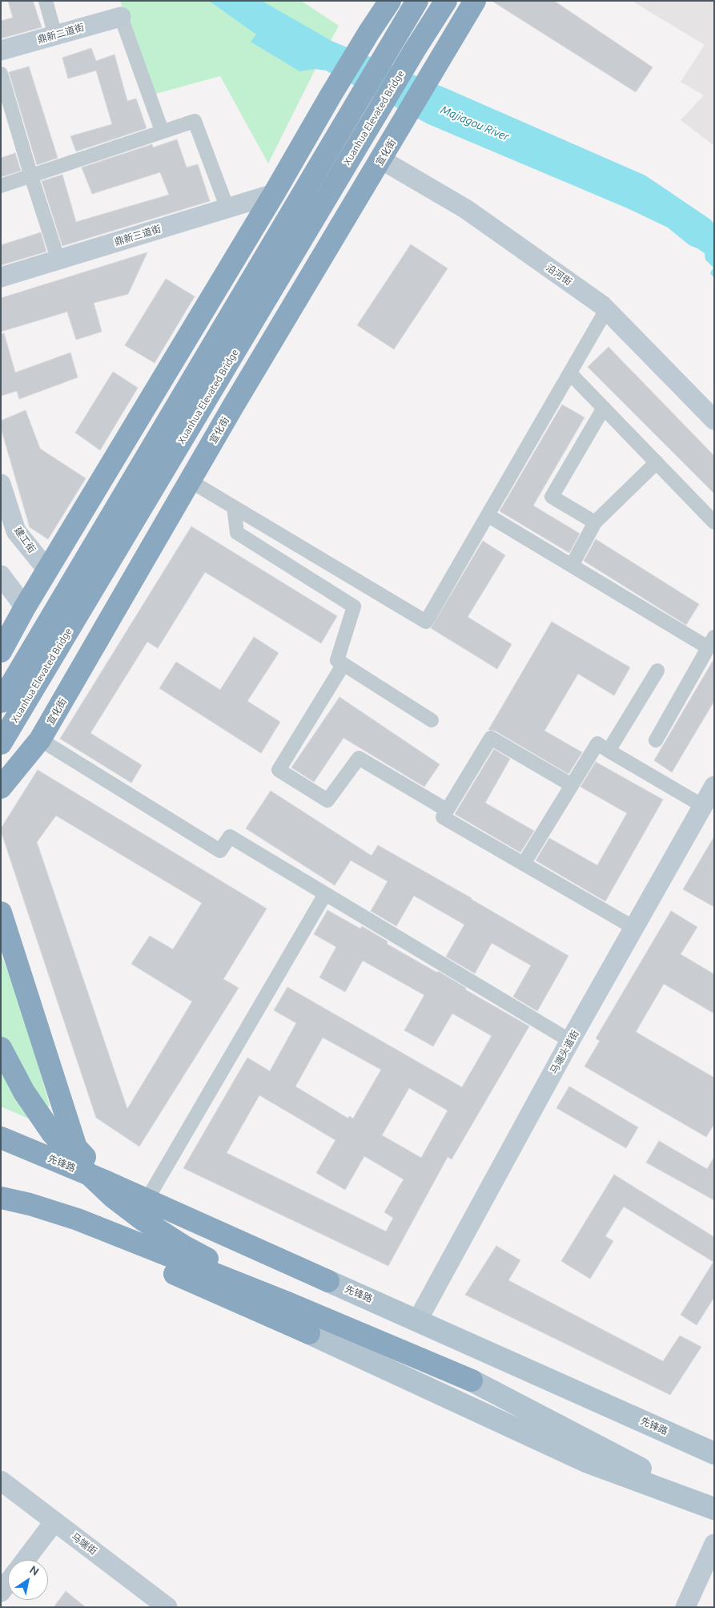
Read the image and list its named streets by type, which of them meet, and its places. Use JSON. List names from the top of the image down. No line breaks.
{"streets":{"highway":["Xuanhua Elevated Bridge","宣化街","先锋路"],"street":["鼎新二道街","鼎新三道街","沿河街","建工街","马端头道街","马端街"]},"crossings":[["宣化街","沿河街"],["马端头道街","先锋路"]],"water":["Majiagou River"],"north":"top right"}
